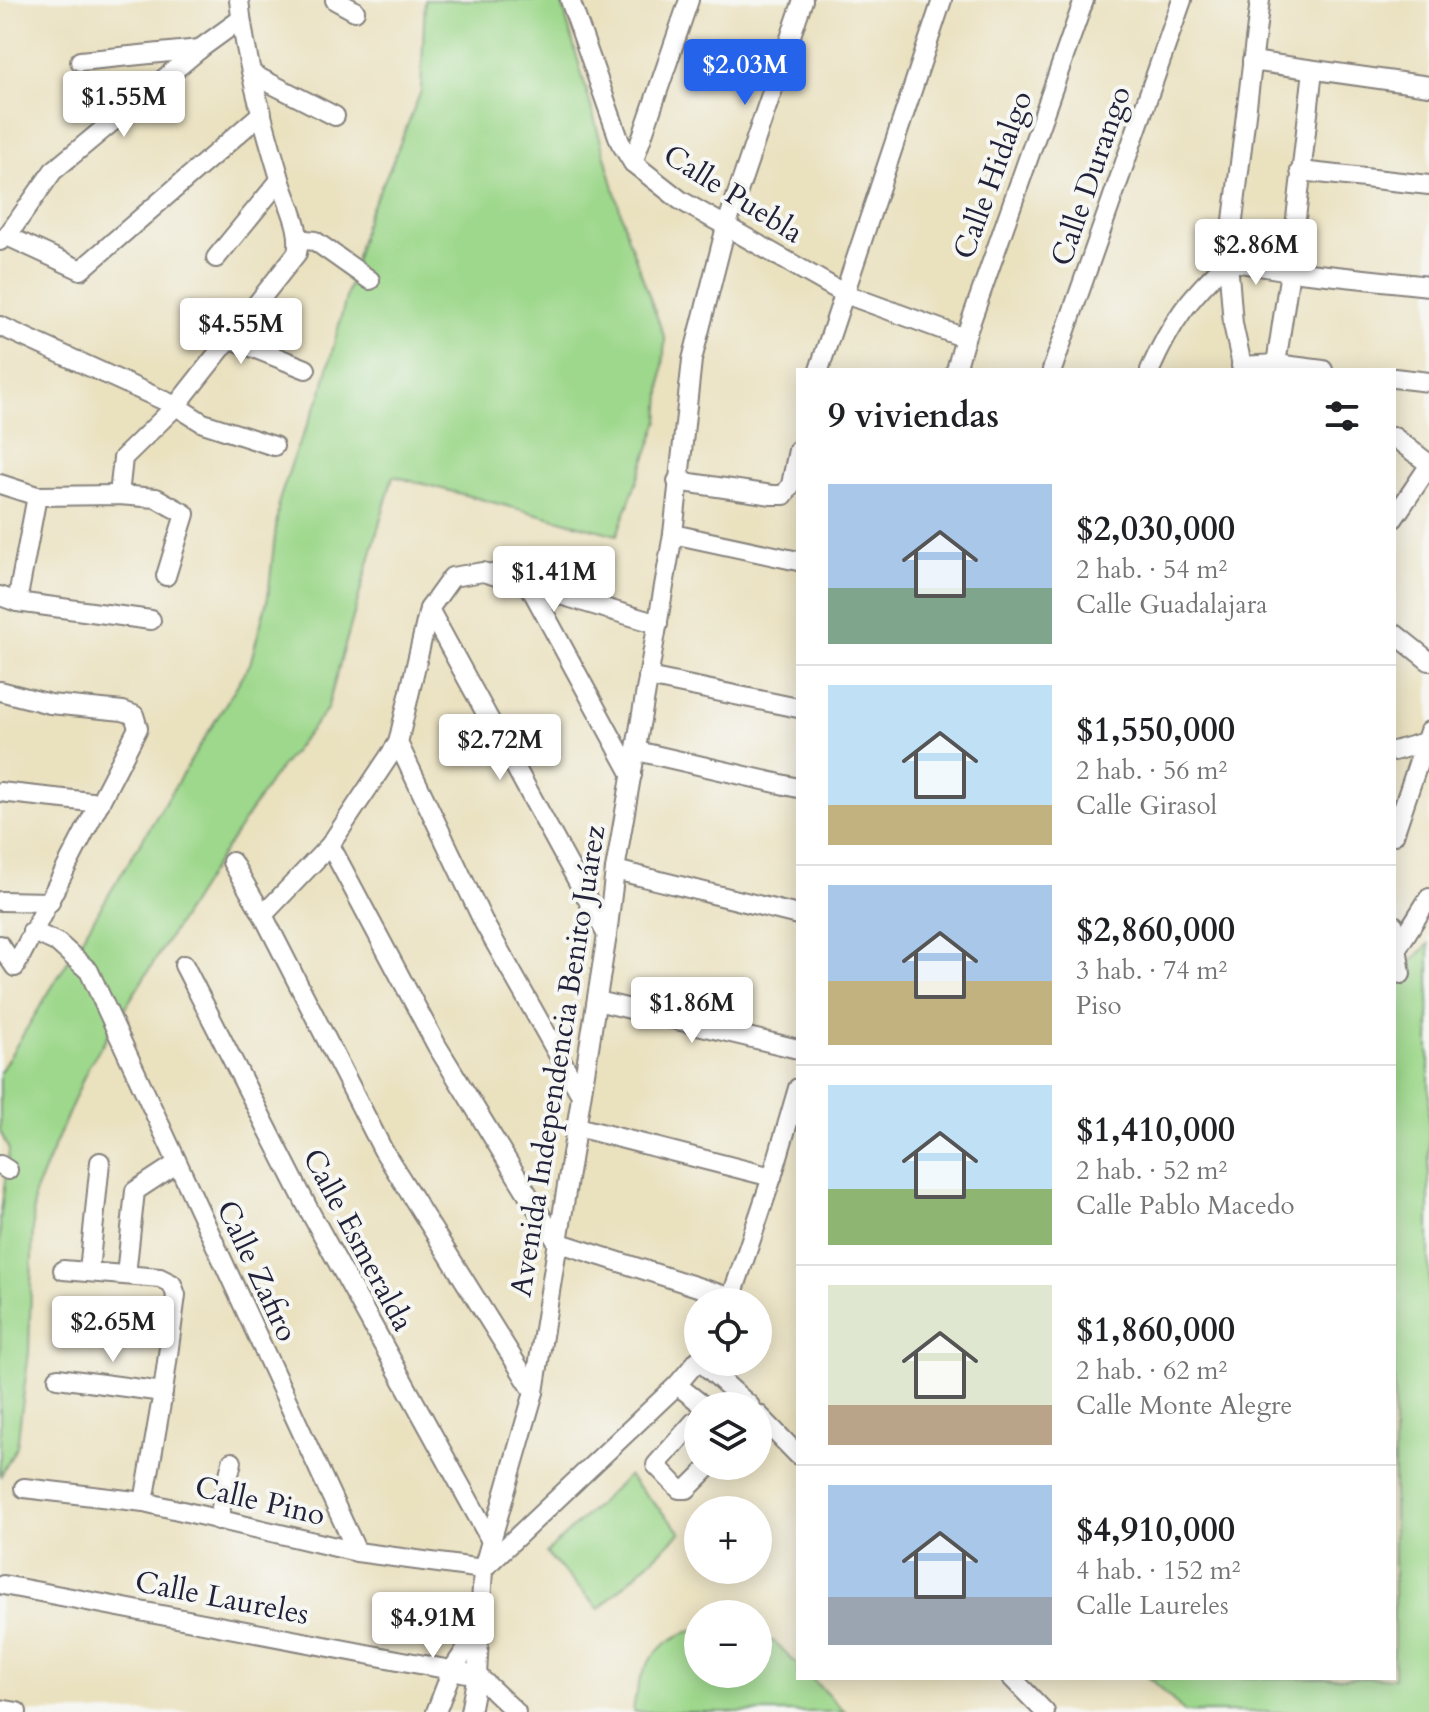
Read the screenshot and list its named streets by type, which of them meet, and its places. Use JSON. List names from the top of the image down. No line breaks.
{"streets":{"street":["Calle Hidalgo","Calle Durango","Calle Puebla","Avenida Independencia Benito Juárez","Calle Esmeralda","Calle Zafiro","Calle Pino","Calle Laureles"]},"crossings":[["Calle Hidalgo","Calle Puebla"],["Calle Puebla","Avenida Independencia Benito Juárez"],["Avenida Independencia Benito Juárez","Calle Esmeralda"],["Avenida Independencia Benito Juárez","Calle Pino"],["Avenida Independencia Benito Juárez","Calle Laureles"],["Calle Zafiro","Calle Pino"]],"page":{"price":["$2.03M","$1.55M","$2.86M","$4.55M","$1.41M","$2.72M","$1.86M","$2.65M","$4.91M"],"heading":"9 viviendas","list":[{"name":"$2,030,000","note":"2 hab. · 54 m² · Calle Guadalajara"},{"name":"$1,550,000","note":"2 hab. · 56 m² · Calle Girasol"},{"name":"$2,860,000","note":"3 hab. · 74 m² · Piso"},{"name":"$1,410,000","note":"2 hab. · 52 m² · Calle Pablo Macedo"},{"name":"$1,860,000","note":"2 hab. · 62 m² · Calle Monte Alegre"},{"name":"$4,910,000","note":"4 hab. · 152 m² · Calle Laureles"}],"map_buttons":["+","−"]}}
